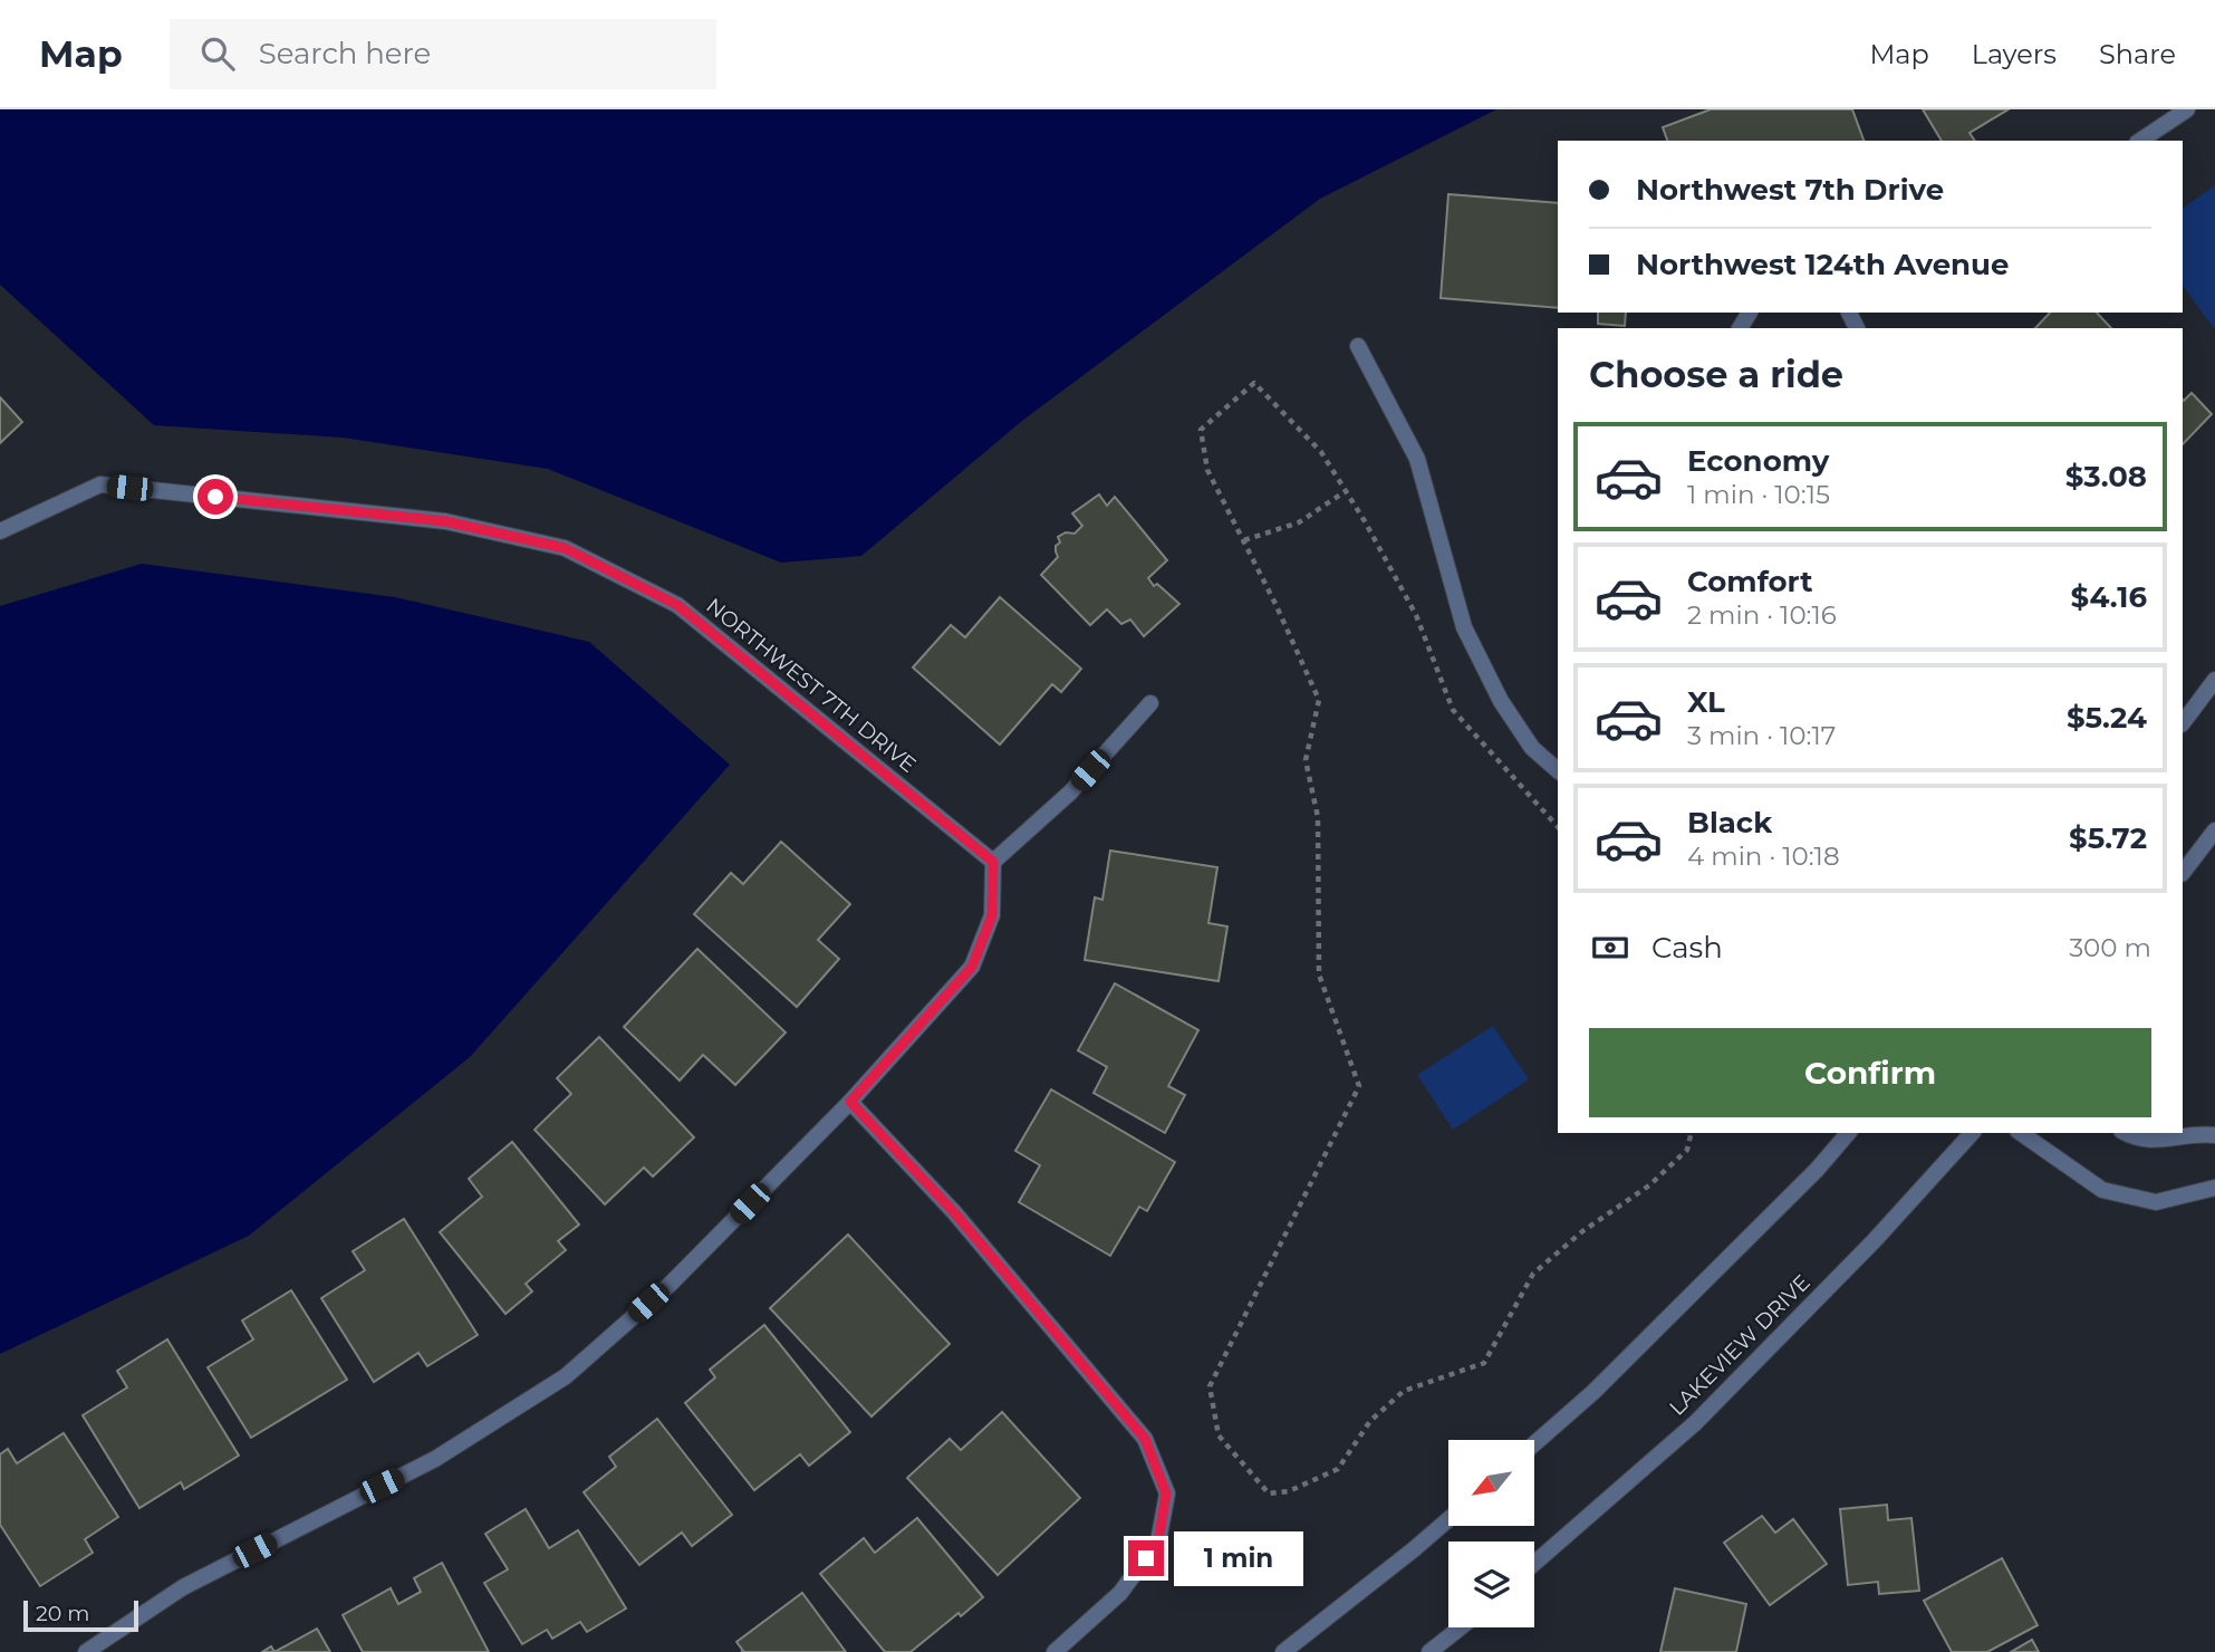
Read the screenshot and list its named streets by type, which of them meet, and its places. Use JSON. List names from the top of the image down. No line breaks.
{"streets":{"street":["NORTHWEST 7TH DRIVE","LAKEVIEW DRIVE"]},"scale_bar":"20 m","north":"bottom left","page":{"header":"Map","search":"Search here","nav":["Map","Layers","Share"],"banner":["Northwest 7th Drive","Northwest 124th Avenue"],"heading":"Choose a ride","list":[{"name":"Economy","note":"1 min · 10:15","value":"$3.08"},{"name":"Comfort","note":"2 min · 10:16","value":"$4.16"},{"name":"XL","note":"3 min · 10:17","value":"$5.24"},{"name":"Black","note":"4 min · 10:18","value":"$5.72"}],"pay":["Cash","300 m"],"buttons":"Confirm","bubble":"1 min","scale":"20 m"}}
